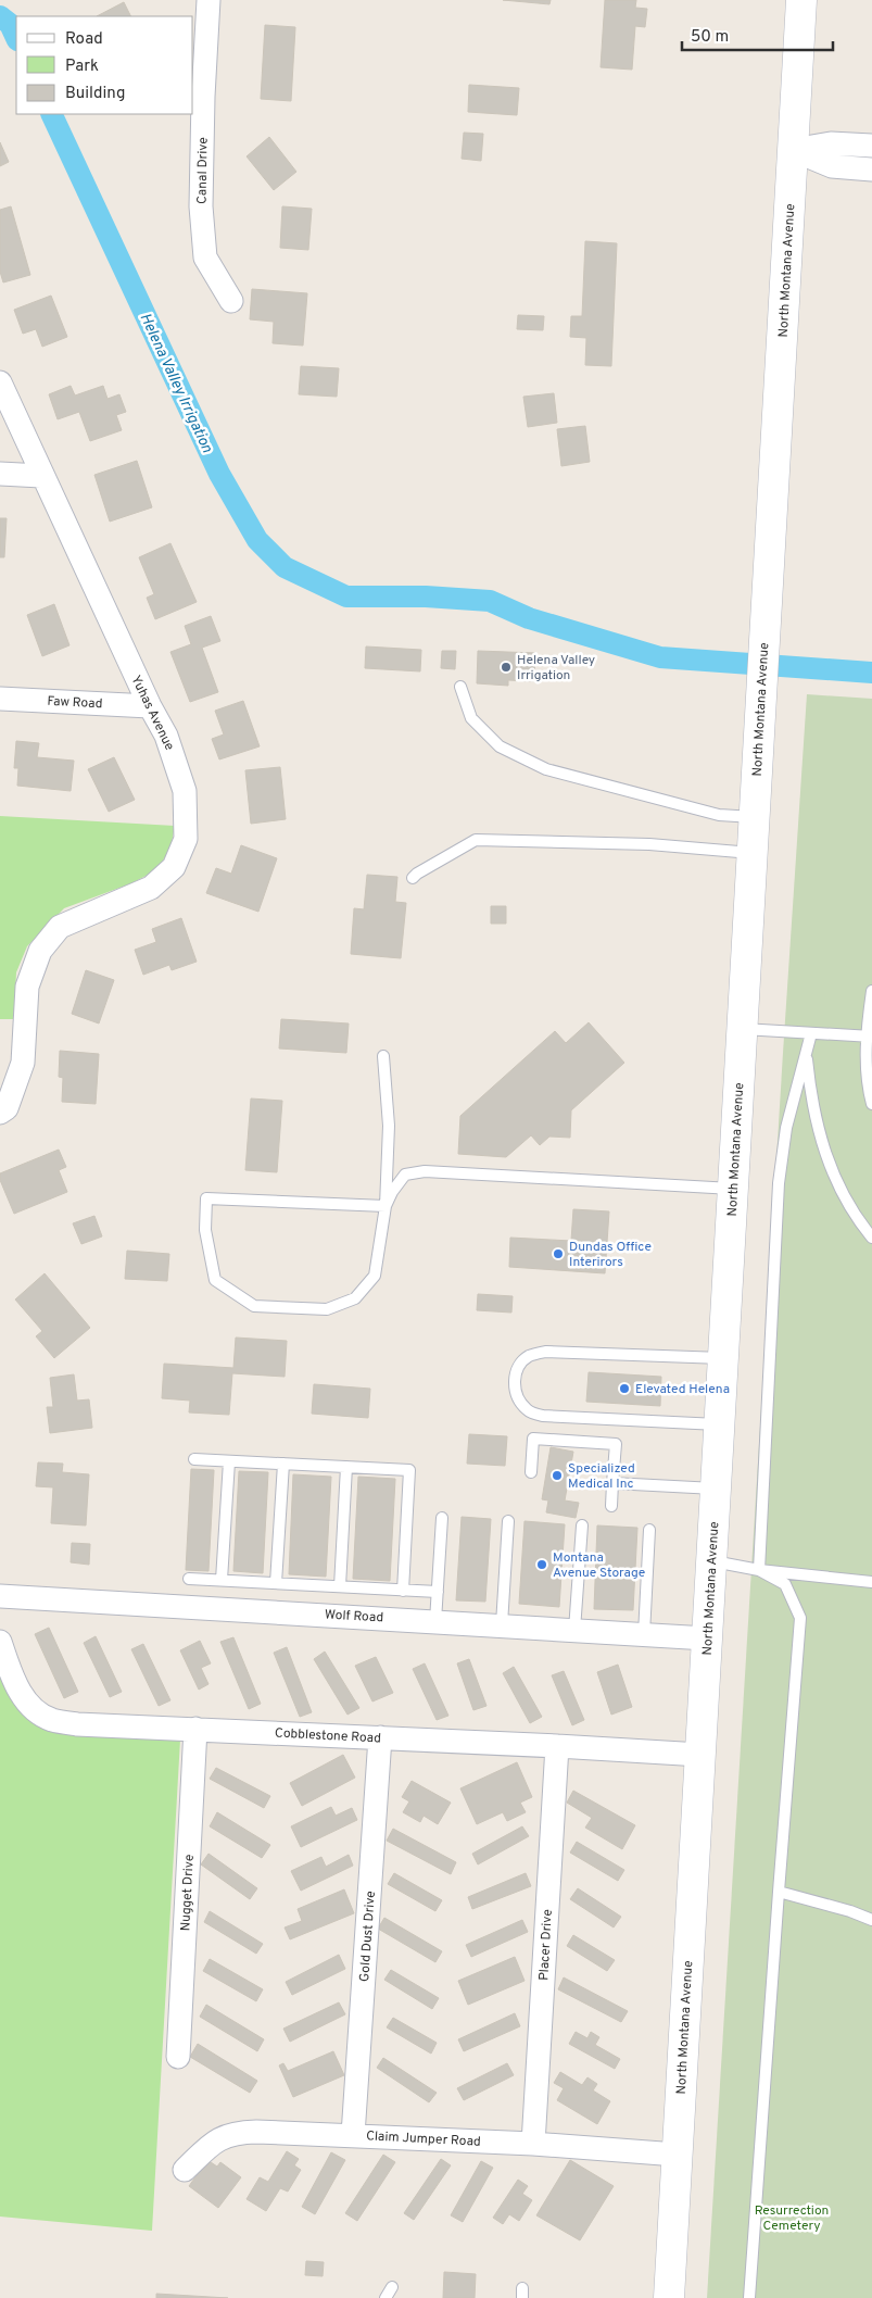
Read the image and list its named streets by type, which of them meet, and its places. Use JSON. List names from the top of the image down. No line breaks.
{"streets":{"main road":["North Montana Avenue"],"street":["Canal Drive","Faw Road","Yuhas Avenue","Wolf Road","Cobblestone Road","Nugget Drive","Gold Dust Drive","Placer Drive","Claim Jumper Road"]},"crossings":[["North Montana Avenue","Wolf Road"],["North Montana Avenue","Cobblestone Road"],["North Montana Avenue","Claim Jumper Road"],["Faw Road","Yuhas Avenue"],["Cobblestone Road","Nugget Drive"],["Cobblestone Road","Gold Dust Drive"],["Cobblestone Road","Placer Drive"],["Gold Dust Drive","Claim Jumper Road"],["Placer Drive","Claim Jumper Road"]],"water":["Helena Valley Irrigation"],"parks":["Resurrection Cemetery"],"places":["Helena Valley Irrigation","Dundas Office Interirors","Elevated Helena","Specialized Medical Inc","Montana Avenue Storage"],"legend":["Road","Park","Building"],"scale_bar":"50 m"}
